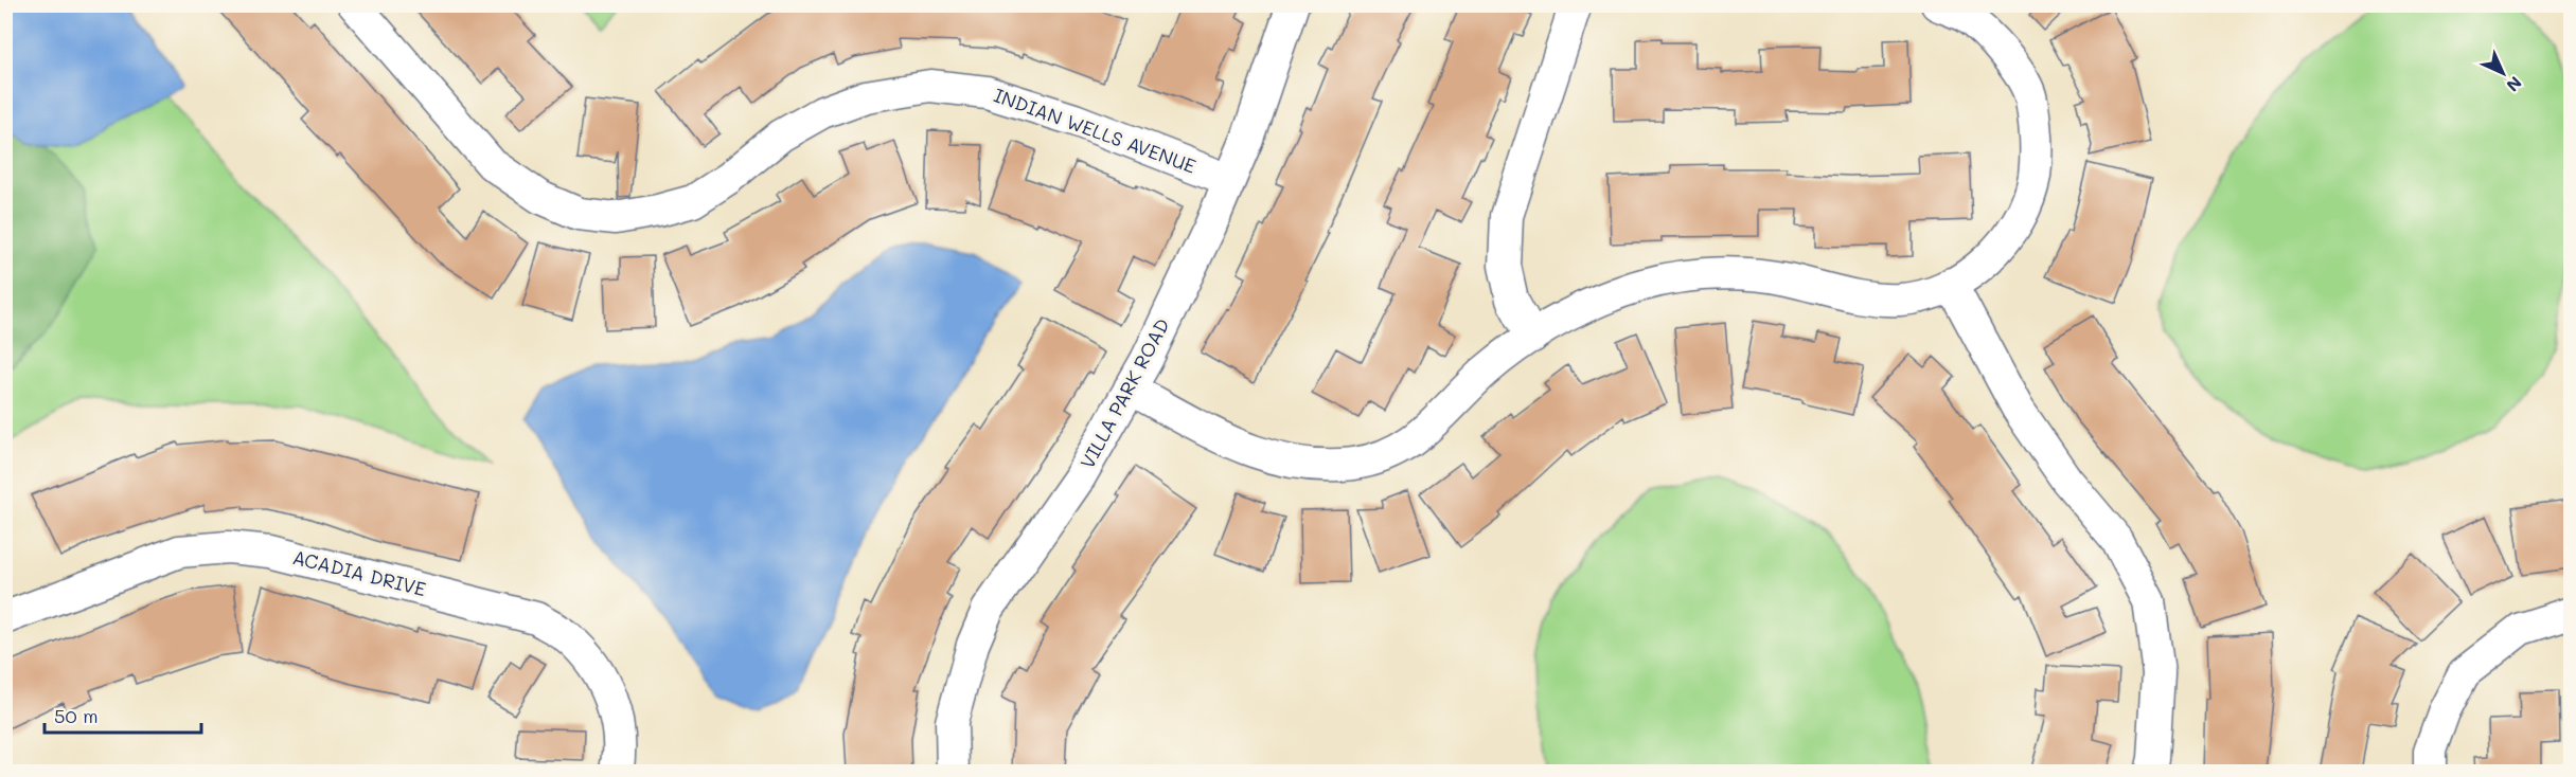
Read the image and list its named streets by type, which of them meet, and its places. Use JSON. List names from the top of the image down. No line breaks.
{"streets":{"street":["INDIAN WELLS AVENUE","VILLA PARK ROAD","ACADIA DRIVE"]},"crossings":[["INDIAN WELLS AVENUE","VILLA PARK ROAD"]],"scale_bar":"50 m","north":"bottom right"}
